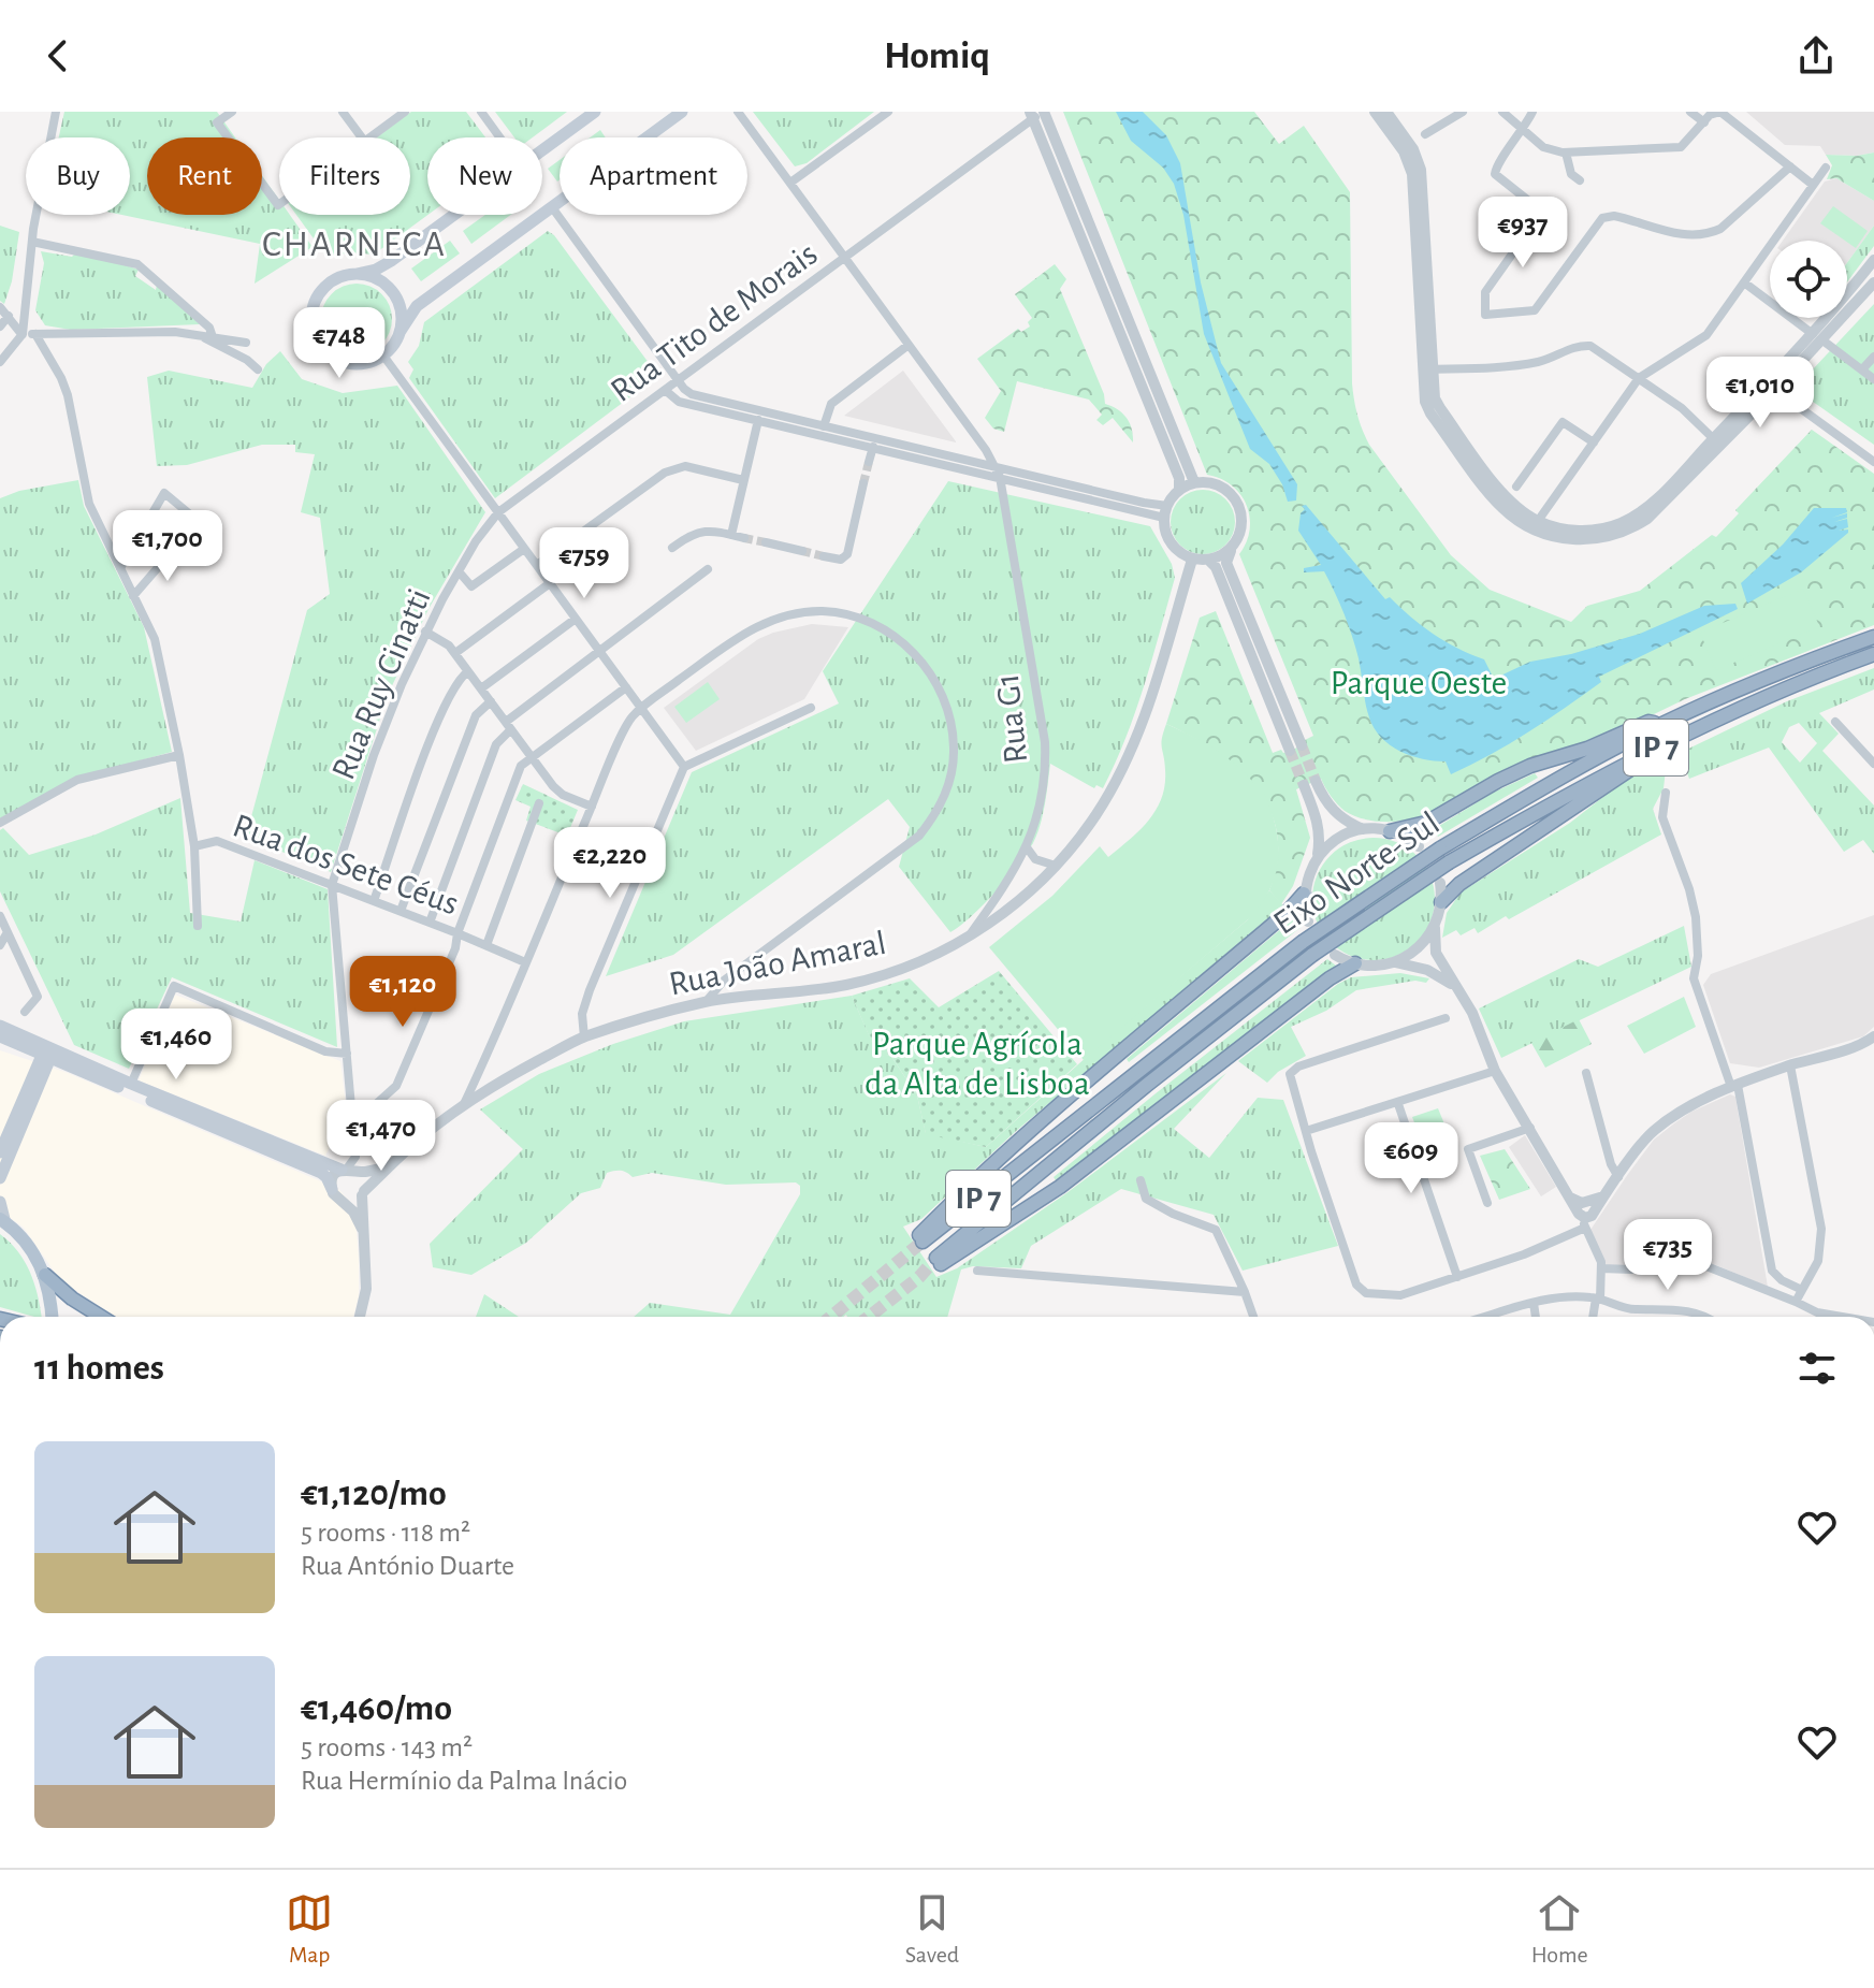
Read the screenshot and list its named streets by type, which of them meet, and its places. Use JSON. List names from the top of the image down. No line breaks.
{"streets":{"highway":["IP 7","Eixo Norte-Sul"],"street":["Rua Tito de Morais","Rua Ruy Cinatti","Rua G1","Rua dos Sete Céus","Rua João Amaral"]},"crossings":[["Rua Tito de Morais","Rua Ruy Cinatti"],["Rua Ruy Cinatti","Rua dos Sete Céus"],["Rua G1","Rua João Amaral"]],"districts":["CHARNECA"],"parks":["Parque Oeste","Parque Agrícola da Alta de Lisboa"],"page":{"header":"Homiq","chip":["Buy","Rent","Filters","New","Apartment"],"price":["€937","€748","€1,010","€1,700","€759","€2,220","€1,120","€1,460","€1,470","€609","€735"],"heading":"11 homes","list":[{"name":"€1,120/mo","note":"5 rooms · 118 m² · Rua António Duarte"},{"name":"€1,460/mo","note":"5 rooms · 143 m² · Rua Hermínio da Palma Inácio"}],"tabs":["Map","Saved","Home"]}}
